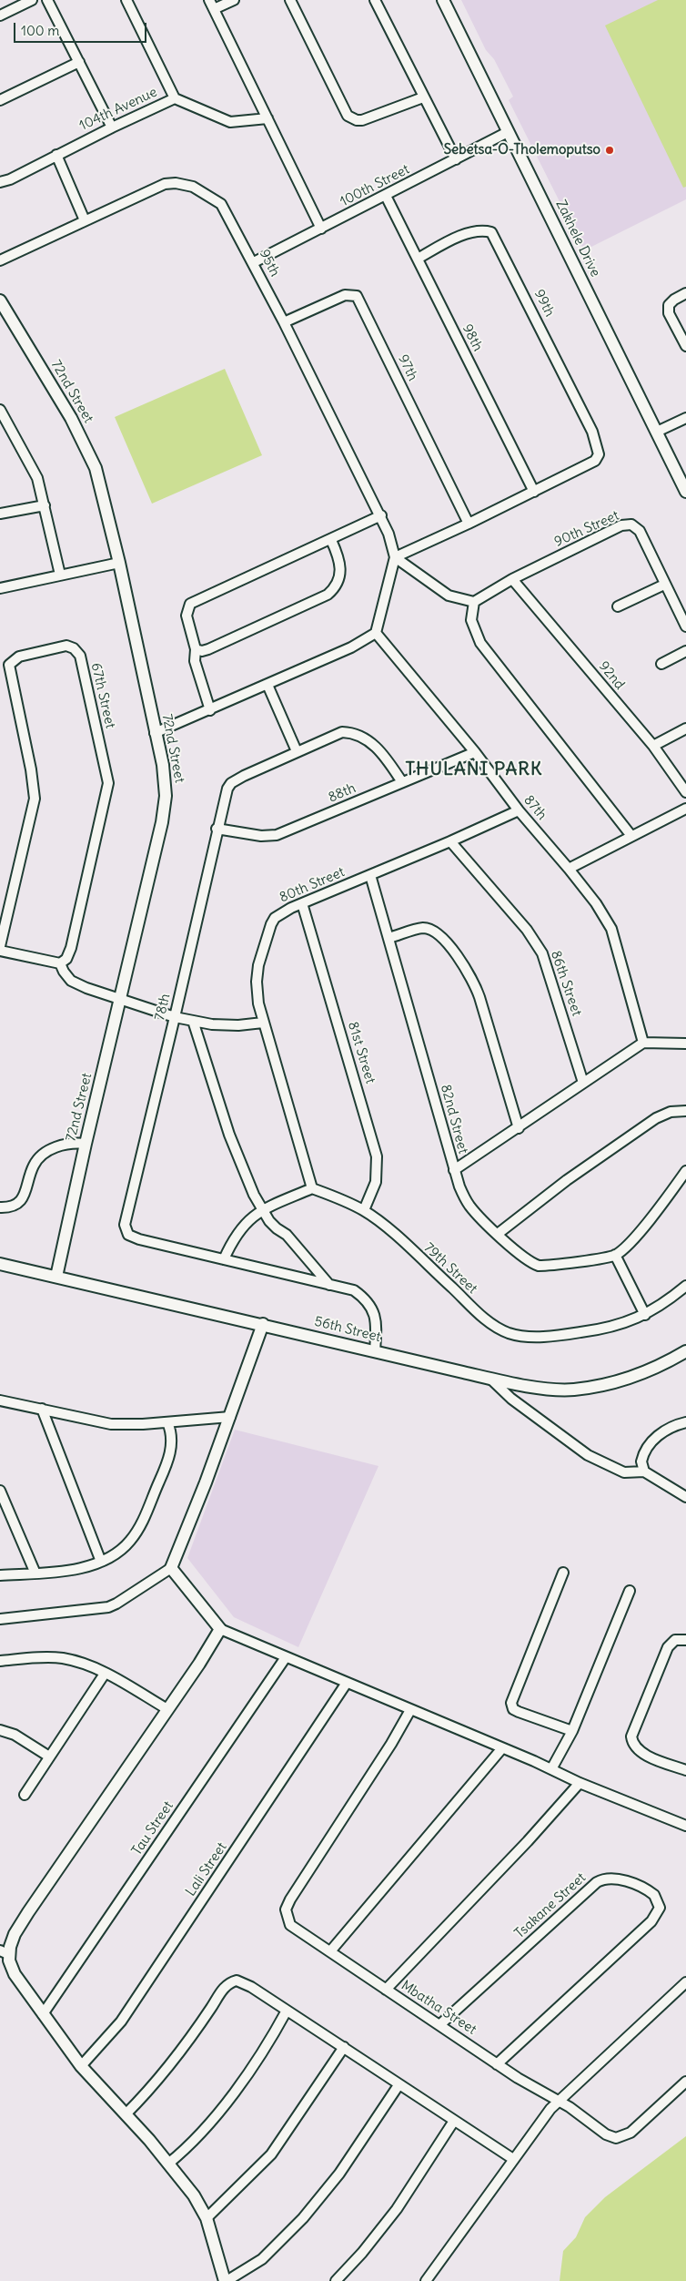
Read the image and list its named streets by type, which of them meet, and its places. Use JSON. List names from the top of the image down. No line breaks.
{"streets":{"street":["104th Avenue","100th Street","Zakhele Drive","95th","99th","98th","97th","72nd Street","90th Street","92nd","67th Street","88th","87th","80th Street","86th Street","78th","81st Street","82nd Street","79th Street","56th Street","Tau Street","Lali Street","Tsakane Street","Mbatha Street"]},"crossings":[["100th Street","Zakhele Drive"],["100th Street","95th"],["100th Street","98th"],["95th","97th"],["99th","98th"],["72nd Street","56th Street"],["90th Street","92nd"],["88th","87th"],["88th","78th"],["87th","80th Street"],["80th Street","86th Street"],["80th Street","81st Street"],["80th Street","82nd Street"],["80th Street","79th Street"],["78th","56th Street"],["81st Street","79th Street"],["Tsakane Street","Mbatha Street"]],"districts":["THULANI PARK"],"places":["Sebetsa-O-Tholemoputso"],"scale_bar":"100 m"}
